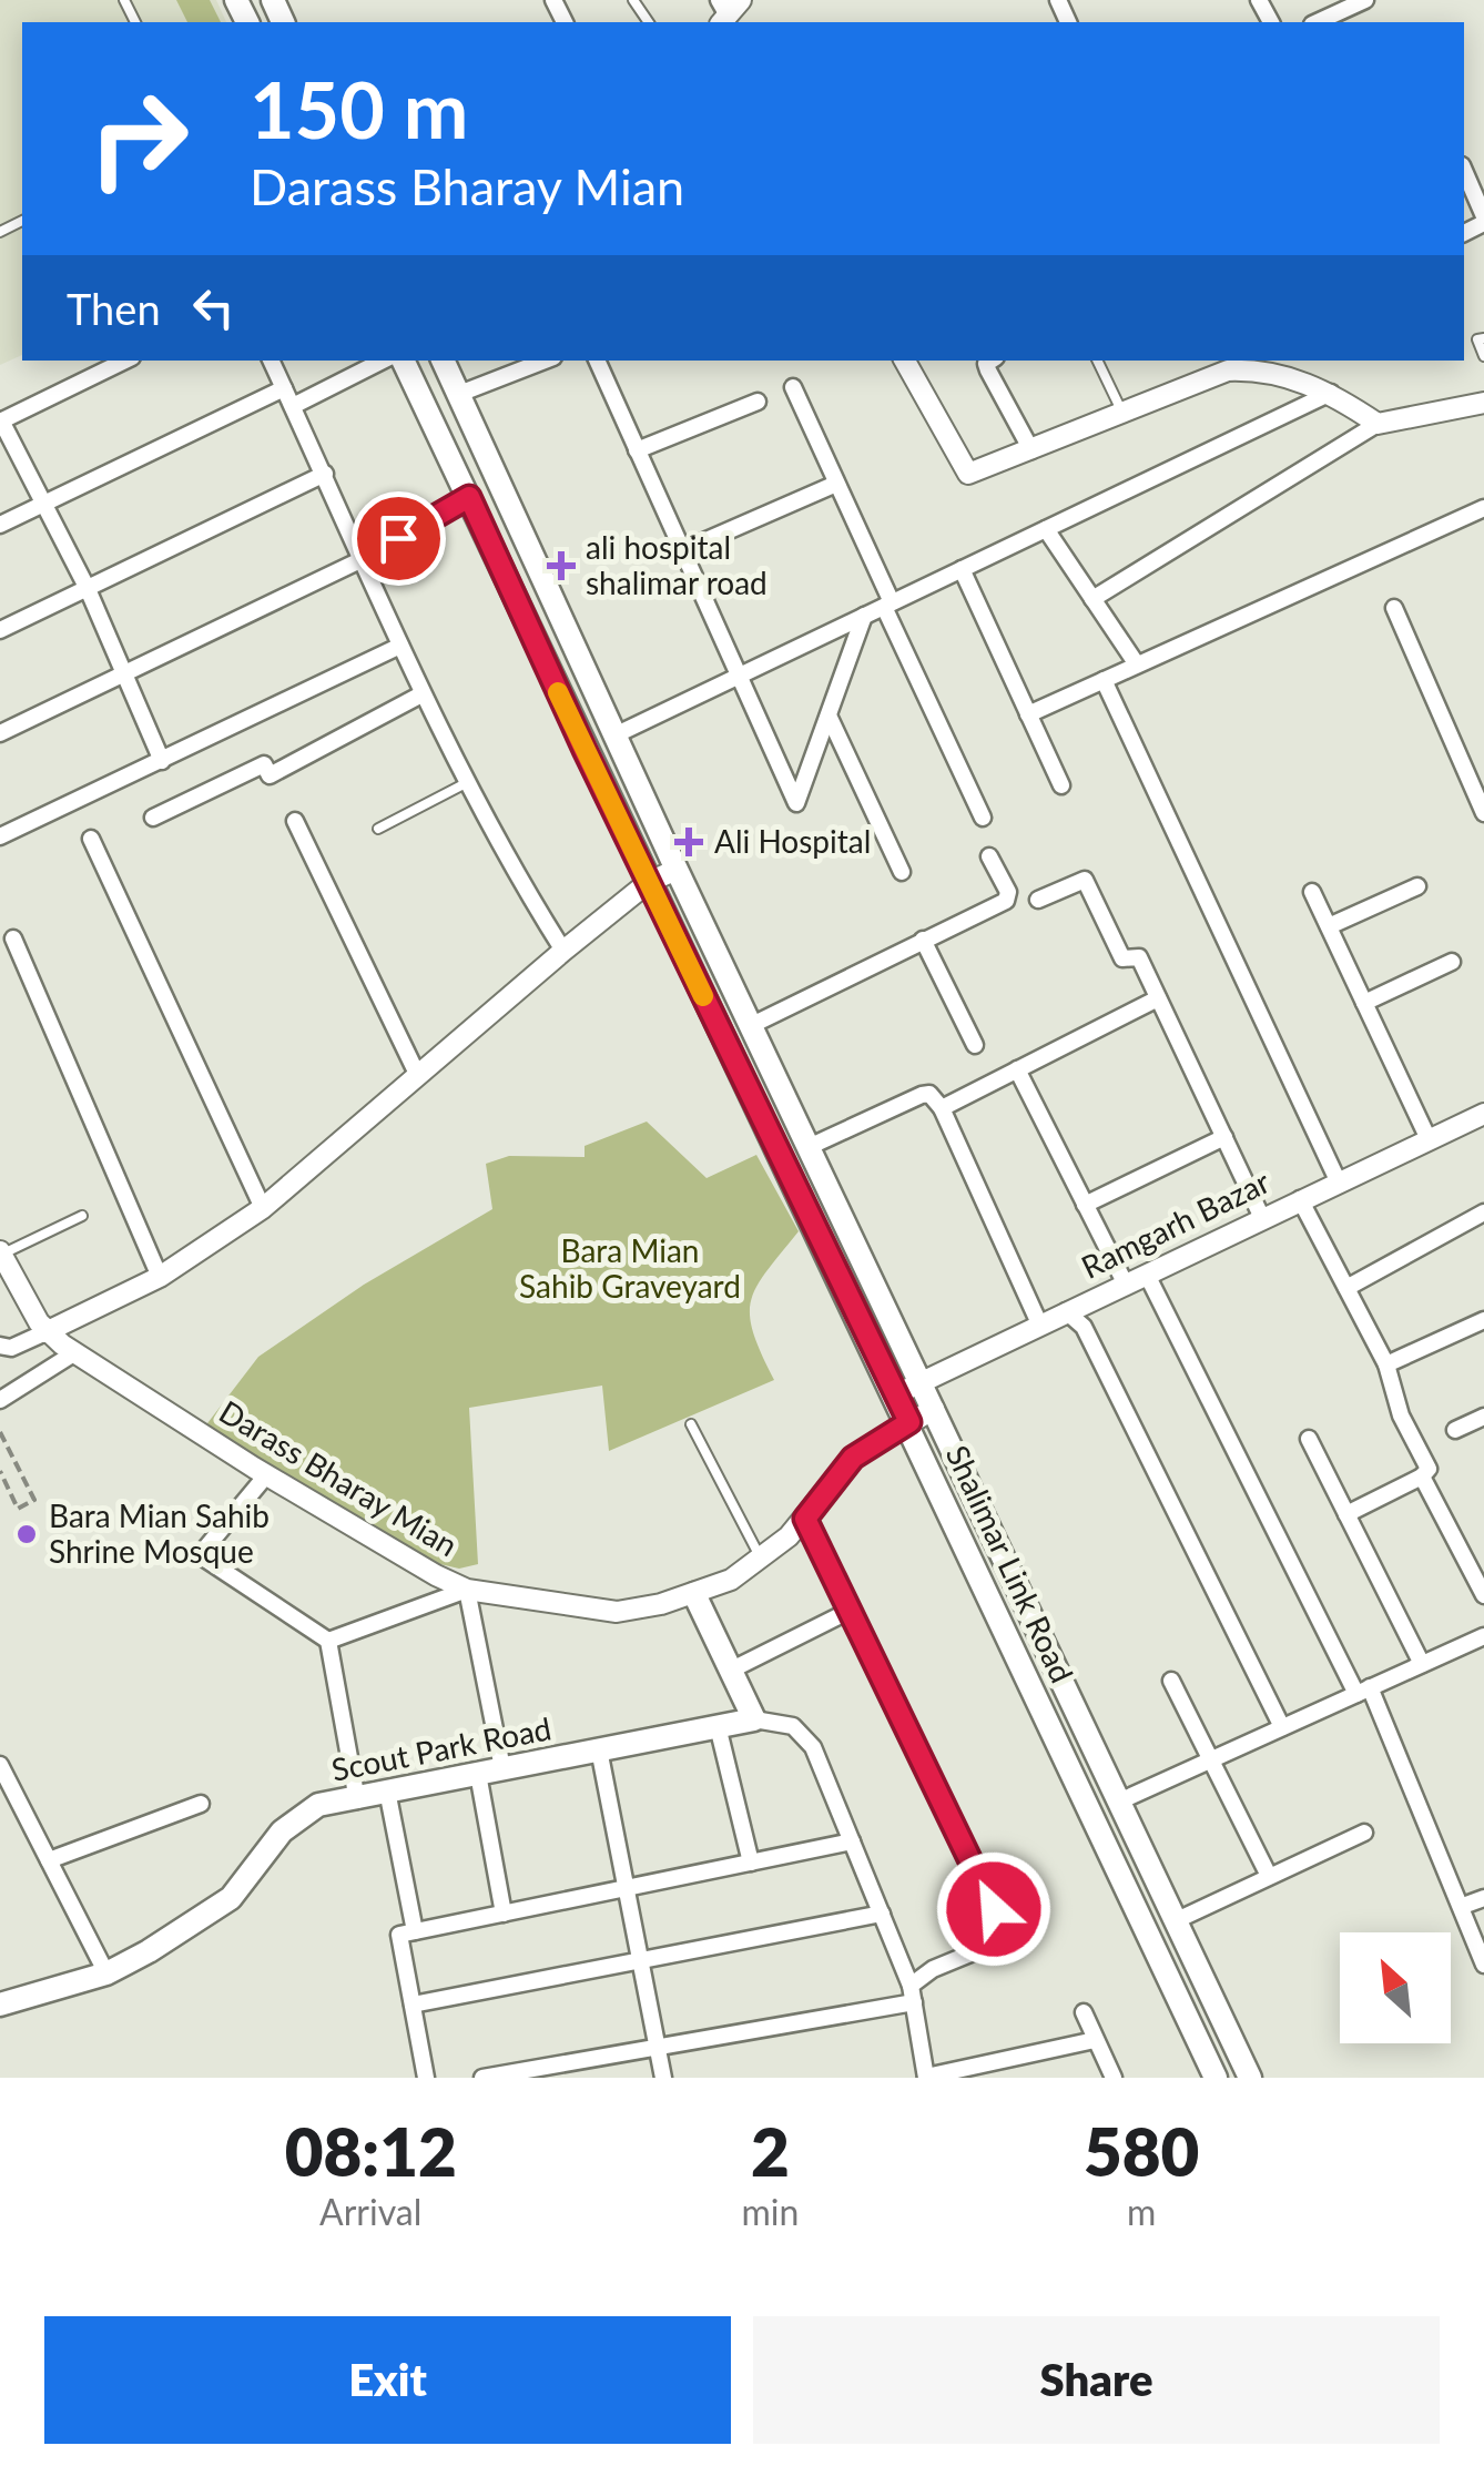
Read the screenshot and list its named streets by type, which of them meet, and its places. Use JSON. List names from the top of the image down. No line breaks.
{"streets":{"main road":["Shalimar Link Road","Scout Park Road"],"street":["Ramgarh Bazar","Darass Bharay Mian"]},"crossings":[["Ramgarh Bazar","Shalimar Link Road"],["Darass Bharay Mian","Shalimar Link Road"]],"parks":["Bara Mian Sahib Graveyard"],"places":{"health":["ali hospital shalimar road","Ali Hospital"],"other":["Bara Mian Sahib Shrine Mosque"]},"north":"top left","page":{"turn":["150 m","Darass Bharay Mian"],"then":"Then","eta":["08:12","Arrival","2","min","580","m"],"buttons":["Exit","Share"]}}
